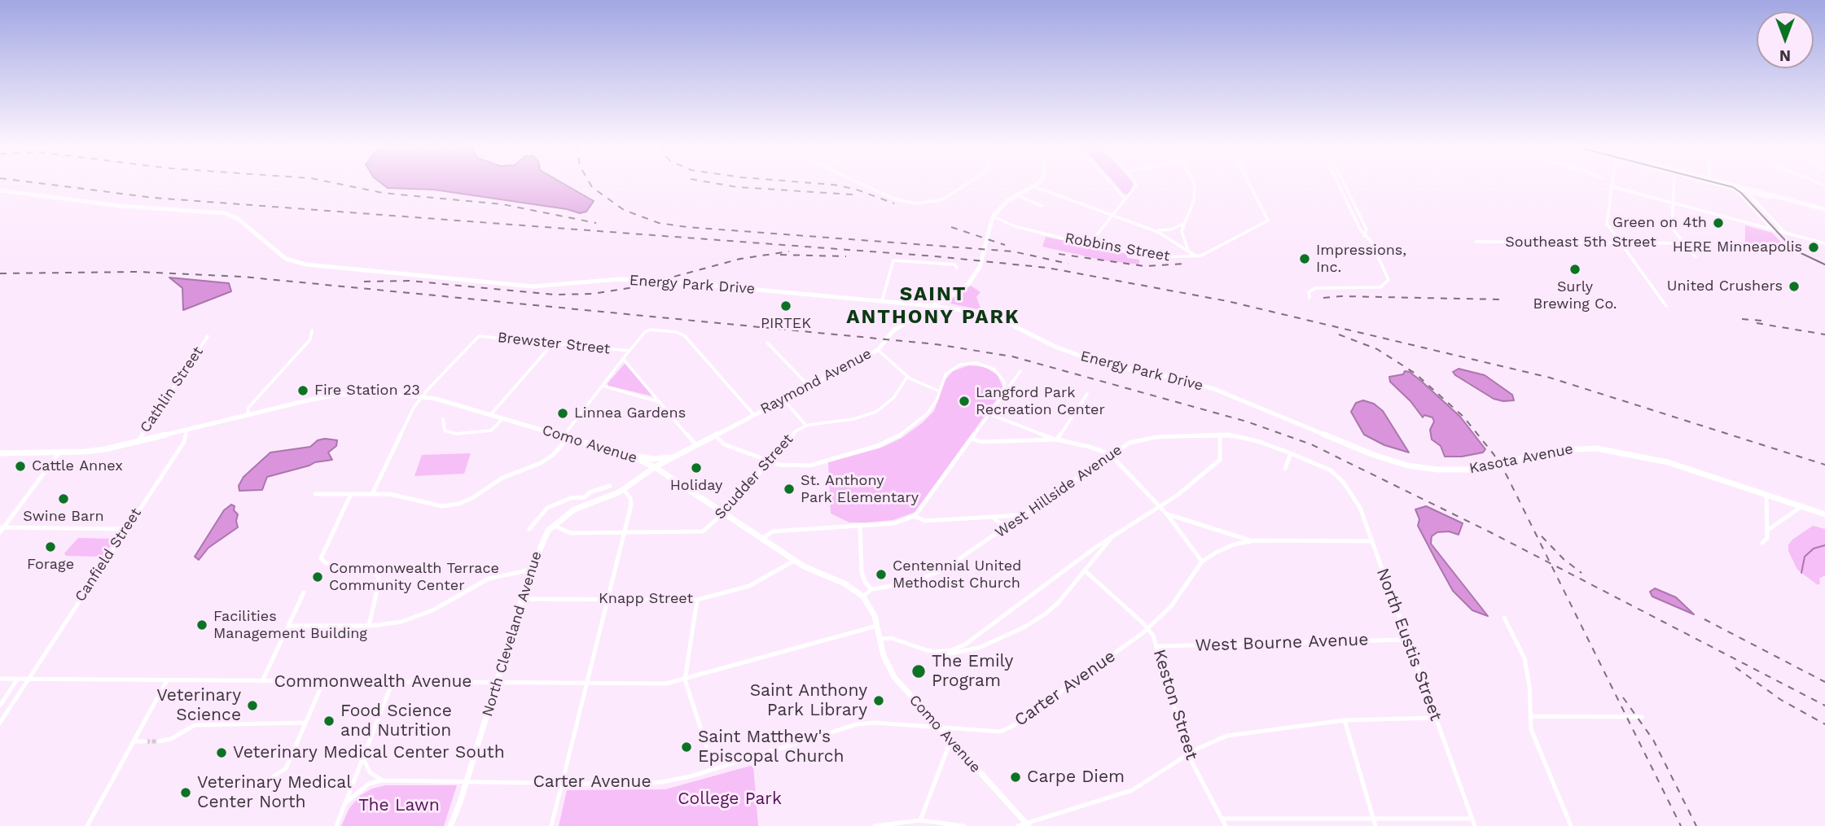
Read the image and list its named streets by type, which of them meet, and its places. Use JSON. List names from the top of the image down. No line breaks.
{"streets":{"street":["Southeast 5th Street","Robbins Street","Energy Park Drive","Brewster Street","Raymond Avenue","Cathlin Street","Como Avenue","Kasota Avenue","Scudder Street","West Hillside Avenue","Canfield Street","Knapp Street","North Cleveland Avenue","West Bourne Avenue","North Eustis Street","Commonwealth Avenue","Carter Avenue","Keston Street"]},"crossings":[["Robbins Street","Raymond Avenue"],["Energy Park Drive","Raymond Avenue"],["Energy Park Drive","Kasota Avenue"],["Brewster Street","Raymond Avenue"],["Brewster Street","Como Avenue"],["Raymond Avenue","Como Avenue"],["Raymond Avenue","North Cleveland Avenue"],["Cathlin Street","Como Avenue"],["Como Avenue","Scudder Street"],["Como Avenue","Canfield Street"],["Como Avenue","Knapp Street"],["Como Avenue","North Cleveland Avenue"],["Como Avenue","Commonwealth Avenue"],["Como Avenue","Carter Avenue"],["Scudder Street","North Cleveland Avenue"],["West Hillside Avenue","North Eustis Street"],["Canfield Street","Commonwealth Avenue"],["Knapp Street","North Cleveland Avenue"],["North Cleveland Avenue","Commonwealth Avenue"],["North Cleveland Avenue","Carter Avenue"],["West Bourne Avenue","North Eustis Street"],["West Bourne Avenue","Keston Street"],["North Eustis Street","Carter Avenue"],["Carter Avenue","Keston Street"]],"districts":["SAINT ANTHONY PARK"],"parks":["College Park","The Lawn"],"places":["Green on 4th","HERE Minneapolis","Impressions, Inc.","Surly Brewing Co.","United Crushers","PIRTEK","Fire Station 23","Langford Park Recreation Center","Linnea Gardens","Cattle Annex","Holiday","St. Anthony Park Elementary","Swine Barn","Forage","Centennial United Methodist Church","Commonwealth Terrace Community Center","Facilities Management Building","The Emily Program","Saint Anthony Park Library","Veterinary Science","Food Science and Nutrition","Saint Matthew's Episcopal Church","Veterinary Medical Center South","Carpe Diem","Veterinary Medical Center North"],"north":"bottom"}
